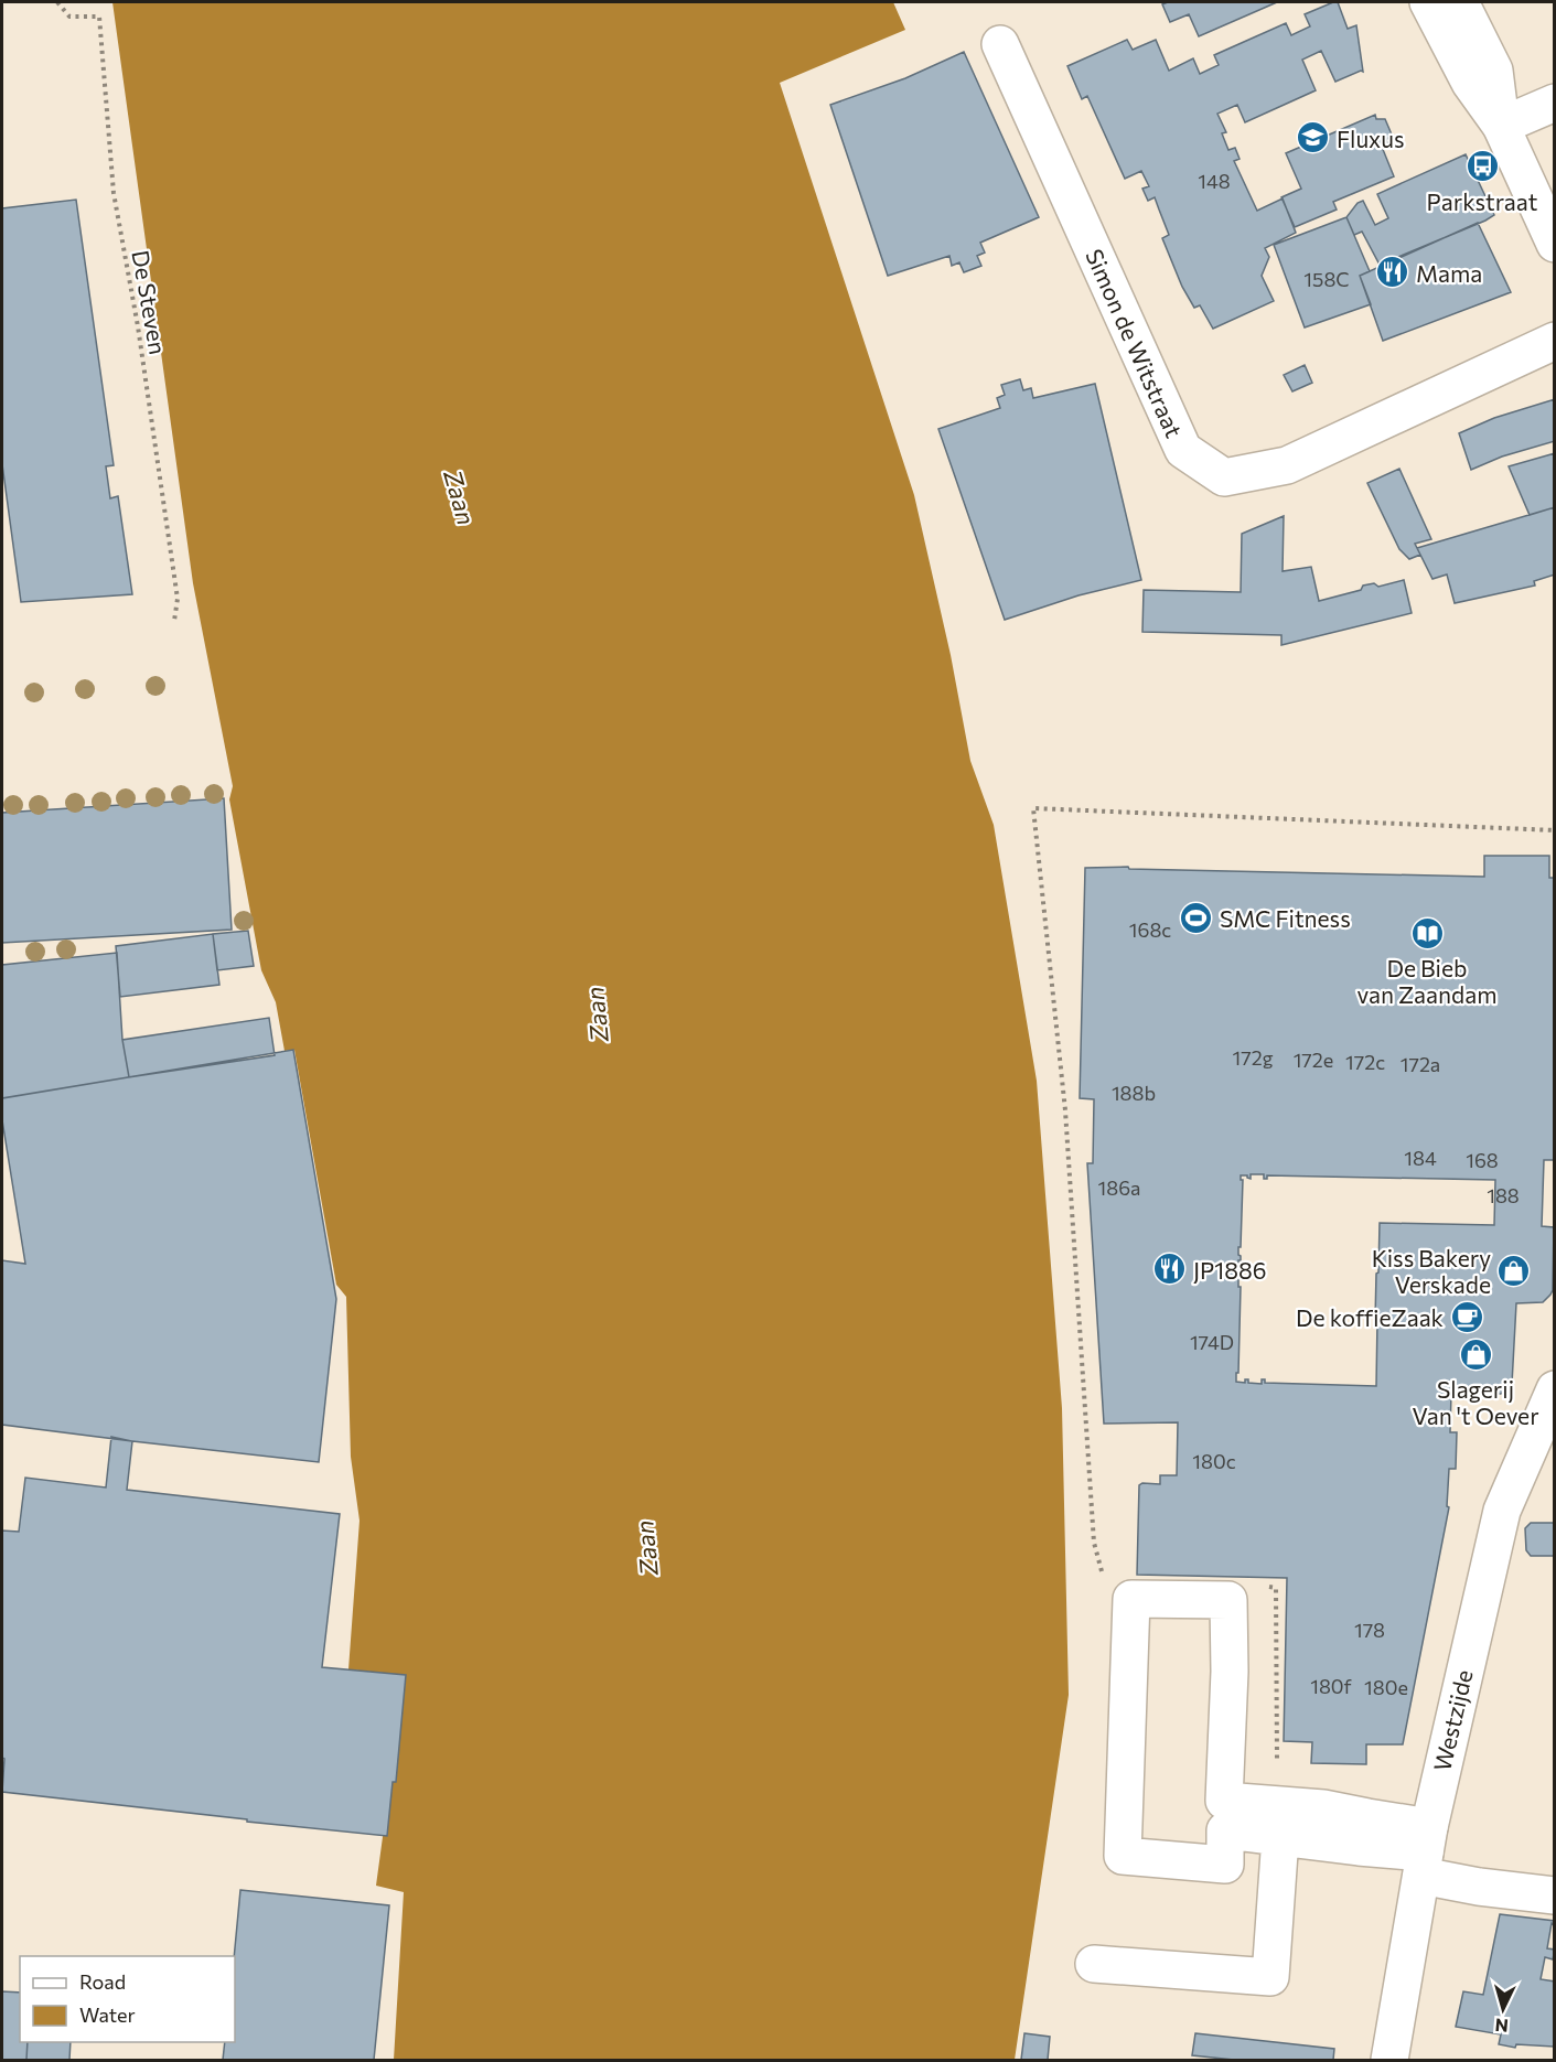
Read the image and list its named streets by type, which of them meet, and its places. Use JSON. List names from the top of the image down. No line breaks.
{"streets":{"street":["Simon de Witstraat","Westzijde"],"path":["De Steven"]},"water":["Zaan"],"places":{"school or university":["Fluxus"],"bus stop":["Parkstraat"],"restaurant":["Mama","JP1886"],"sports":["SMC Fitness"],"library":["De Bieb van Zaandam"],"shop":["Kiss Bakery Verskade","Slagerij Van 't Oever"],"cafe":["De koffieZaak"]},"house_numbers":["148","158C","168c","172g","172e","172c","172a","188b","184","168","186a","188","174D","180c","178","180f","180e"],"legend":["Road","Water"],"north":"bottom"}
